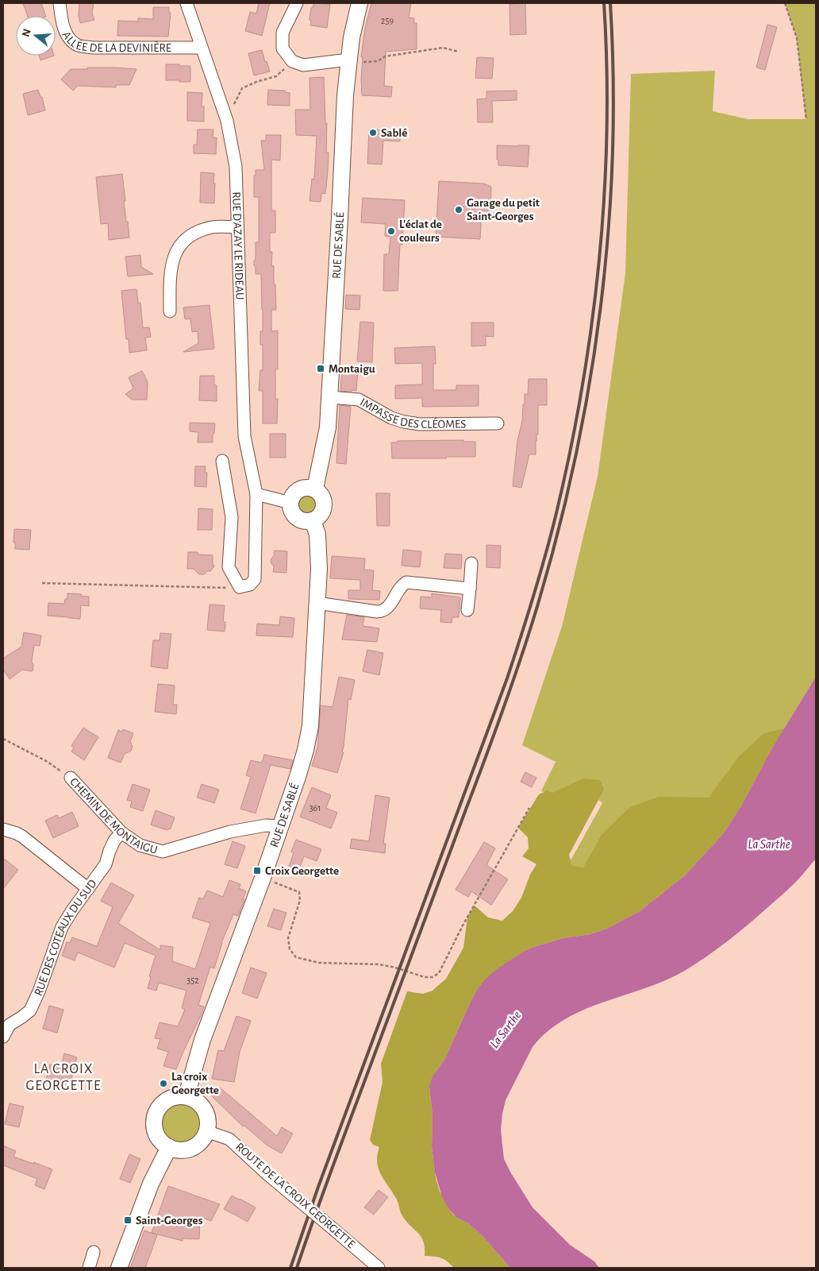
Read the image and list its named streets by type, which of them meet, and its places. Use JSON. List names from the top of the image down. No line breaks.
{"streets":{"main road":["RUE DE SABLÉ"],"street":["ALLÉE DE LA DEVINIÈRE","RUE D'AZAY LE RIDEAU","IMPASSE DES CLÉOMES","CHEMIN DE MONTAIGU","RUE DES COTEAUX DU SUD","ROUTE DE LA CROIX GEORGETTE"]},"crossings":[["ALLÉE DE LA DEVINIÈRE","RUE D'AZAY LE RIDEAU"],["RUE DE SABLÉ","IMPASSE DES CLÉOMES"],["RUE DE SABLÉ","CHEMIN DE MONTAIGU"],["RUE DE SABLÉ","ROUTE DE LA CROIX GEORGETTE"],["CHEMIN DE MONTAIGU","RUE DES COTEAUX DU SUD"]],"districts":["LA CROIX GEORGETTE"],"water":["La Sarthe"],"places":{"other":["Sablé","Garage du petit Saint-Georges","L'éclat de couleurs","La croix Georgette"],"transit":["Montaigu","Croix Georgette","Saint-Georges"]},"house_numbers":["259","361","352"],"north":"left"}
